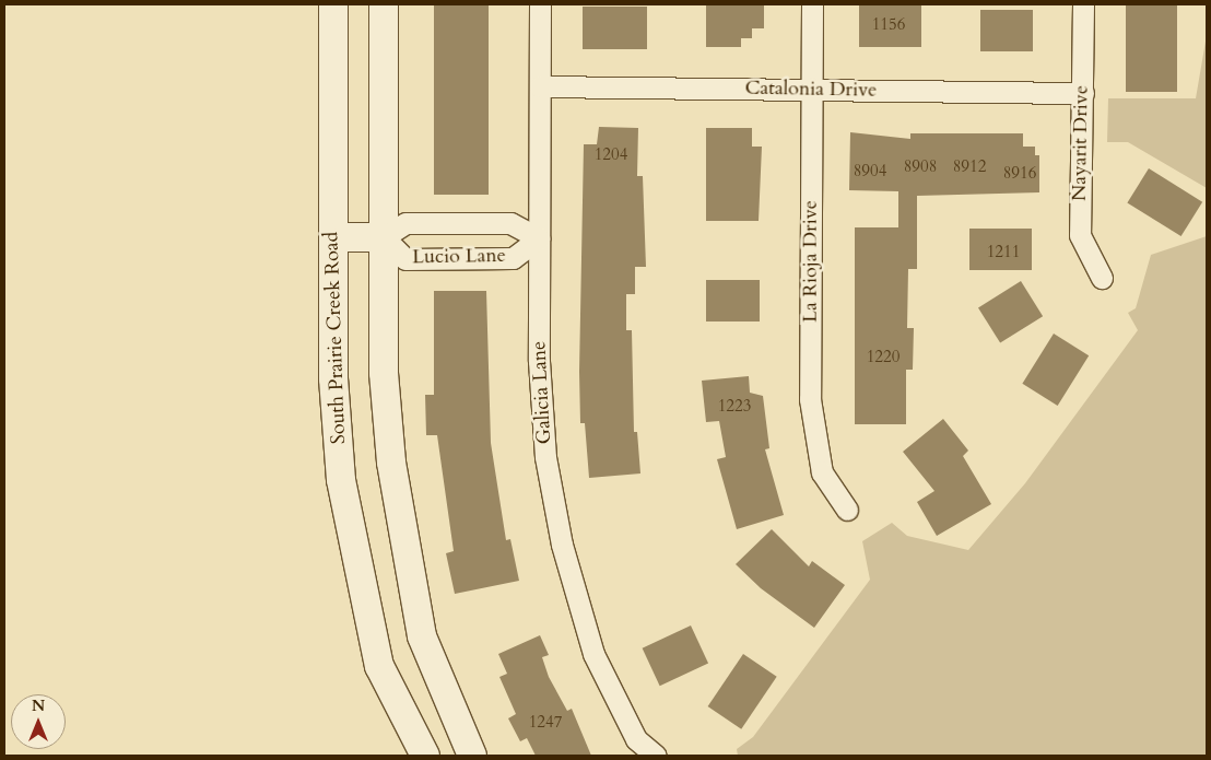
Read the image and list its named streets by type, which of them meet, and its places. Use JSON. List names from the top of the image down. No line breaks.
{"streets":{"main road":["South Prairie Creek Road"],"street":["Catalonia Drive","Nayarit Drive","Lucio Lane","La Rioja Drive","Galicia Lane"]},"crossings":[["Catalonia Drive","Nayarit Drive"],["Catalonia Drive","La Rioja Drive"],["Catalonia Drive","Galicia Lane"],["Lucio Lane","Galicia Lane"]],"house_numbers":["1156","1204","8908","8912","8904","8916","1211","1220","1223","1247"],"north":"top"}
